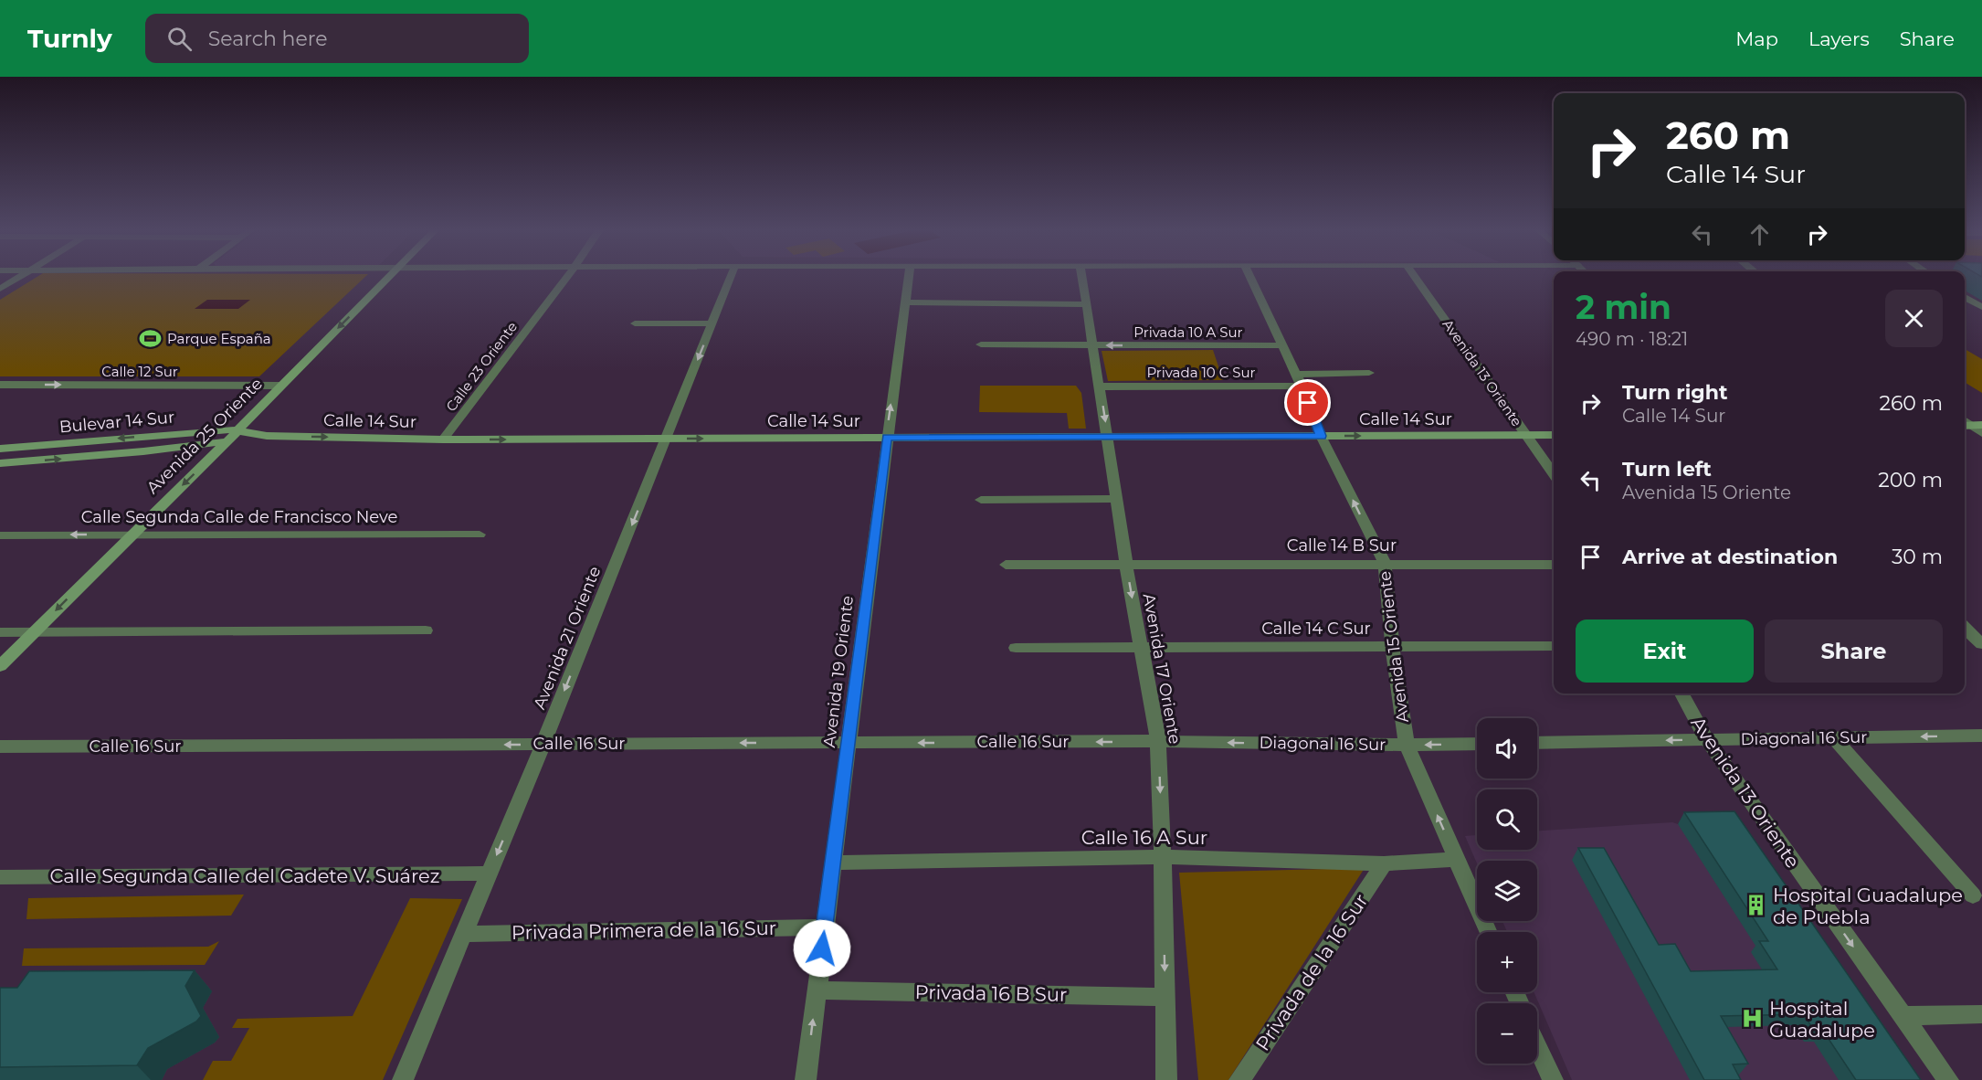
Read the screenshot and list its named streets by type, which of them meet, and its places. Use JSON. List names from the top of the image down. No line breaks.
{"streets":{"main road":["Calle 14 Sur","Bulevar 14 Sur","Avenida 25 Oriente"],"street":["Privada 10 A Sur","Calle 23 Oriente","Calle 12 Sur","Privada 10 C Sur","Avenida 13 Oriente","Calle Segunda Calle de Francisco Neve","Calle 14 B Sur","Calle 14 C Sur","Avenida 21 Oriente","Avenida 15 Oriente","Avenida 17 Oriente","Avenida 19 Oriente","Diagonal 16 Sur","Calle 16 Sur","Calle 16 A Sur","Calle Segunda Calle del Cadete V. Suárez","Privada Primera de la 16 Sur","Privada de la 16 Sur","Privada 16 B Sur"]},"crossings":[["Privada 10 A Sur","Avenida 15 Oriente"],["Privada 10 A Sur","Avenida 17 Oriente"],["Calle 23 Oriente","Calle 14 Sur"],["Calle 12 Sur","Avenida 25 Oriente"],["Privada 10 C Sur","Avenida 15 Oriente"],["Privada 10 C Sur","Avenida 17 Oriente"],["Avenida 13 Oriente","Calle 14 Sur"],["Avenida 13 Oriente","Diagonal 16 Sur"],["Calle 14 Sur","Bulevar 14 Sur"],["Calle 14 Sur","Avenida 25 Oriente"],["Calle 14 Sur","Avenida 21 Oriente"],["Calle 14 Sur","Avenida 15 Oriente"],["Calle 14 Sur","Avenida 17 Oriente"],["Calle 14 Sur","Avenida 19 Oriente"],["Bulevar 14 Sur","Avenida 25 Oriente"],["Avenida 25 Oriente","Calle Segunda Calle de Francisco Neve"],["Calle 14 B Sur","Avenida 15 Oriente"],["Calle 14 B Sur","Avenida 17 Oriente"],["Calle 14 C Sur","Avenida 15 Oriente"],["Calle 14 C Sur","Avenida 17 Oriente"],["Avenida 21 Oriente","Calle 16 Sur"],["Avenida 21 Oriente","Calle Segunda Calle del Cadete V. Suárez"],["Avenida 21 Oriente","Privada Primera de la 16 Sur"],["Avenida 15 Oriente","Diagonal 16 Sur"],["Avenida 15 Oriente","Calle 16 A Sur"],["Avenida 17 Oriente","Diagonal 16 Sur"],["Avenida 17 Oriente","Calle 16 Sur"],["Avenida 17 Oriente","Calle 16 A Sur"],["Avenida 17 Oriente","Privada 16 B Sur"],["Avenida 19 Oriente","Calle 16 Sur"],["Avenida 19 Oriente","Calle 16 A Sur"],["Avenida 19 Oriente","Privada Primera de la 16 Sur"],["Avenida 19 Oriente","Privada 16 B Sur"],["Diagonal 16 Sur","Calle 16 Sur"],["Calle 16 A Sur","Privada de la 16 Sur"]],"one_way":["Privada 10 A Sur","Calle 12 Sur","Calle 14 Sur","Avenida 25 Oriente","Avenida 21 Oriente","Avenida 15 Oriente","Avenida 17 Oriente","Diagonal 16 Sur"],"places":{"sports":["Parque España"],"building":["Hospital Guadalupe de Puebla"],"hospital":["Hospital Guadalupe"]},"page":{"header":"Turnly","search":"Search here","nav":["Map","Layers","Share"],"turn":["260 m","Calle 14 Sur"],"heading":["2 min","490 m · 18:21"],"list":[{"name":"Turn right","note":"Calle 14 Sur","value":"260 m"},{"name":"Turn left","note":"Avenida 15 Oriente","value":"200 m"},{"name":"Arrive at destination","value":"30 m"}],"buttons":["Exit","Share"],"map_buttons":["+","−"]}}
